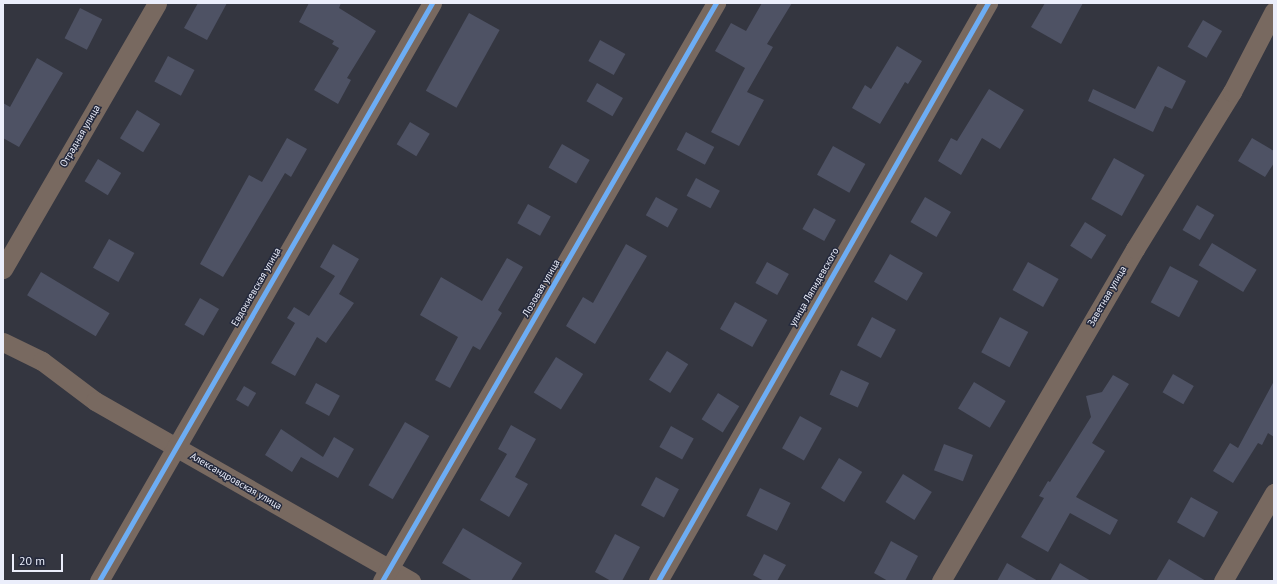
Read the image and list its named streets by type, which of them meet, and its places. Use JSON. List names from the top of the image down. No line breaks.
{"streets":{"street":["Отрадная улица","Евдокиевская улица","улица Ляпидевского","Лозовая улица","Заветная улица","Александровская улица"]},"crossings":[["Евдокиевская улица","Александровская улица"],["Лозовая улица","Александровская улица"]],"scale_bar":"20 m"}
